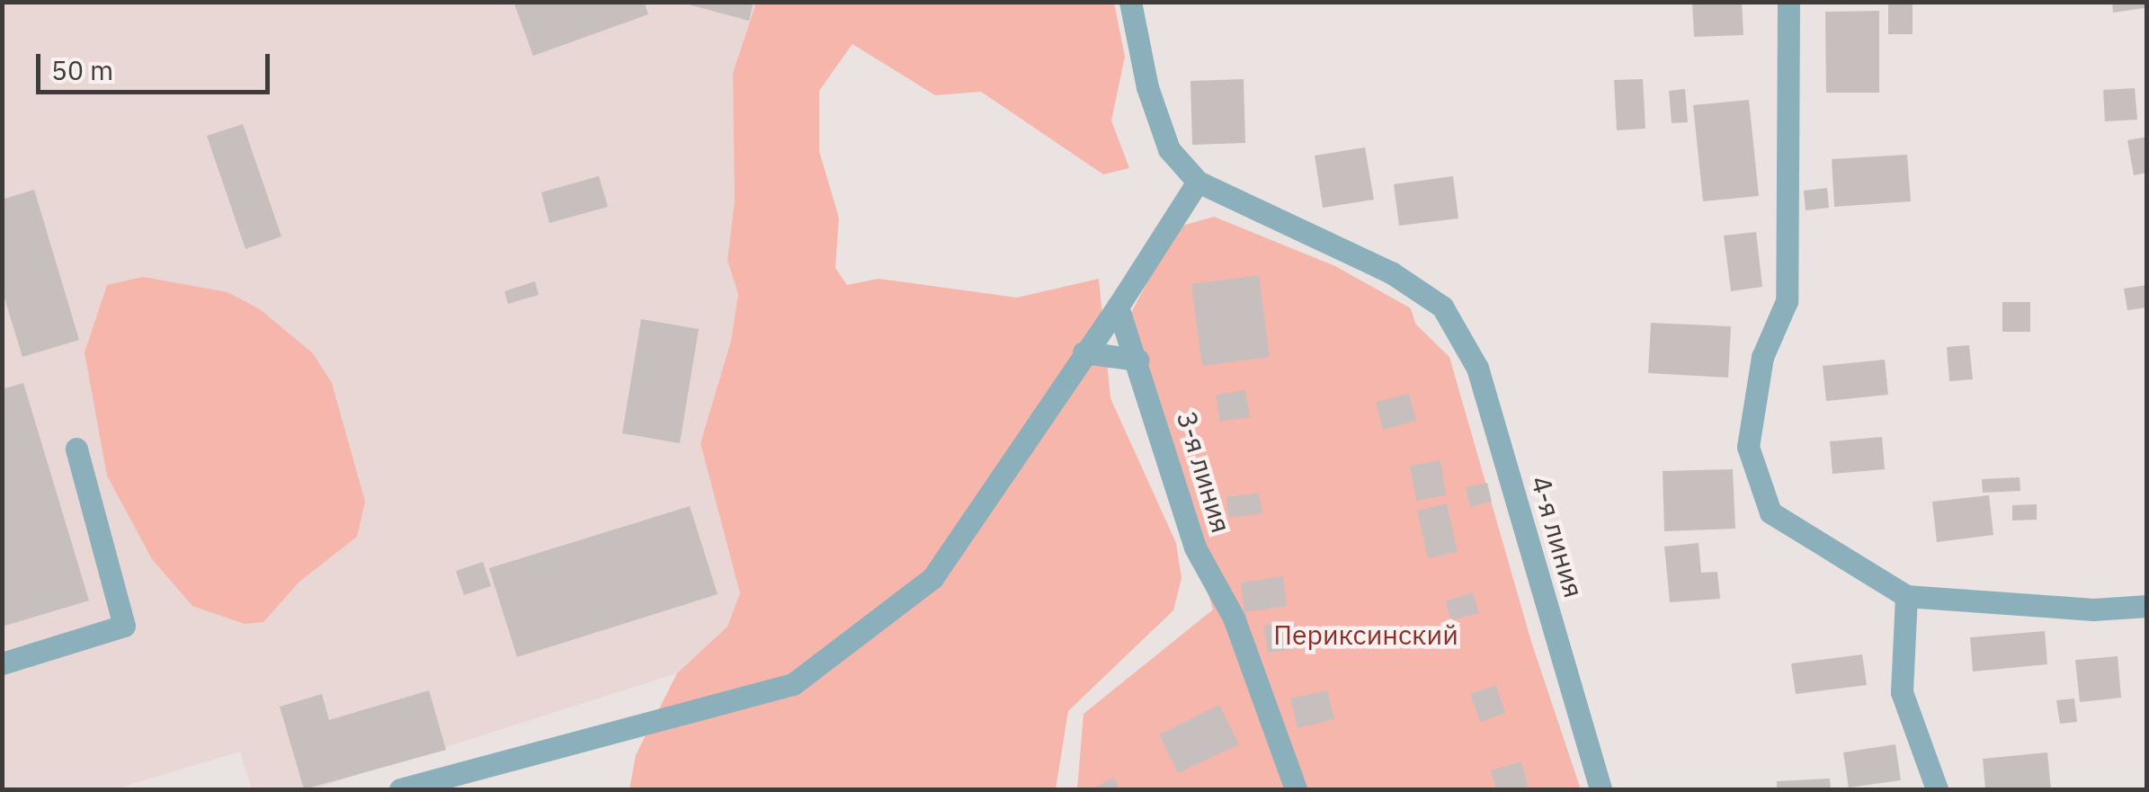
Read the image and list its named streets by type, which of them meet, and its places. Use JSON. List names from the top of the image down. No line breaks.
{"streets":{"street":["3-я линия","4-я линия"]},"parks":["Периксинский"],"scale_bar":"50 m"}
